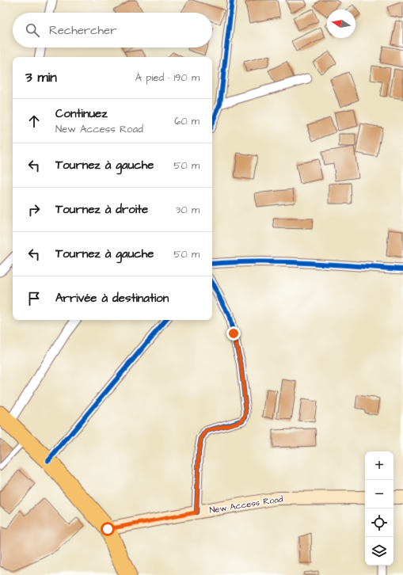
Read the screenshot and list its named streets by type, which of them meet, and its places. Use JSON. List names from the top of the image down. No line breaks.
{"streets":{"main road":["New Access Road"]},"north":"left","page":{"search":"Rechercher","heading":["3 min","À pied · 190 m"],"list":[["Continuez","New Access Road","60 m"],["Tournez à gauche","50 m"],["Tournez à droite","30 m"],["Tournez à gauche","50 m"],"Arrivée à destination"],"map_buttons":["+","−"]}}
